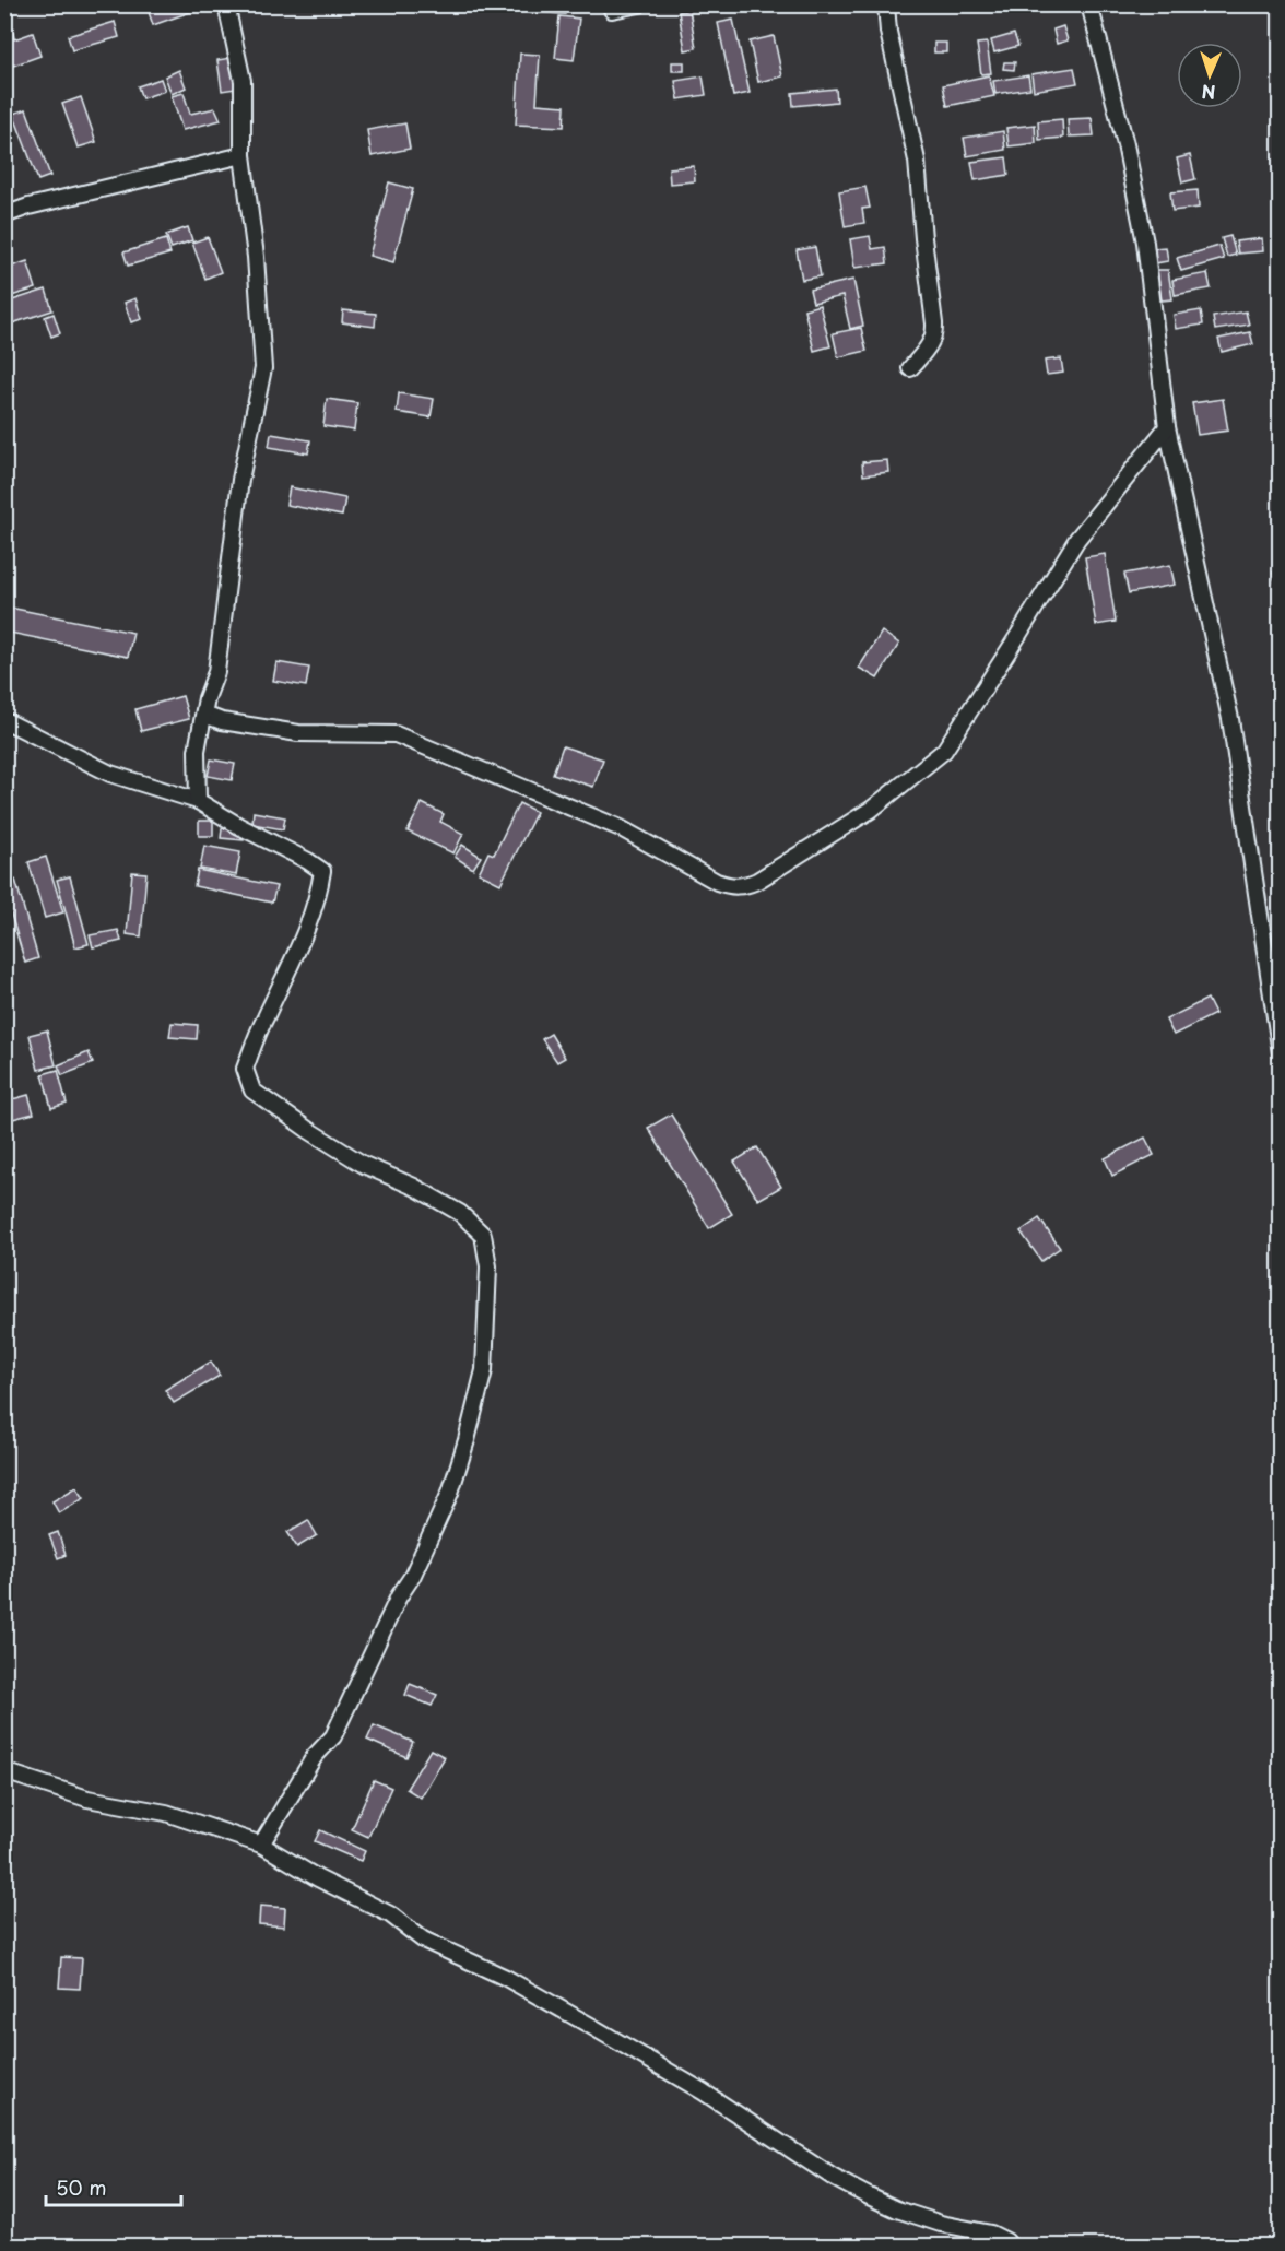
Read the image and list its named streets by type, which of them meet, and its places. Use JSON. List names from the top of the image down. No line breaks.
{"scale_bar":"50 m","north":"bottom"}
